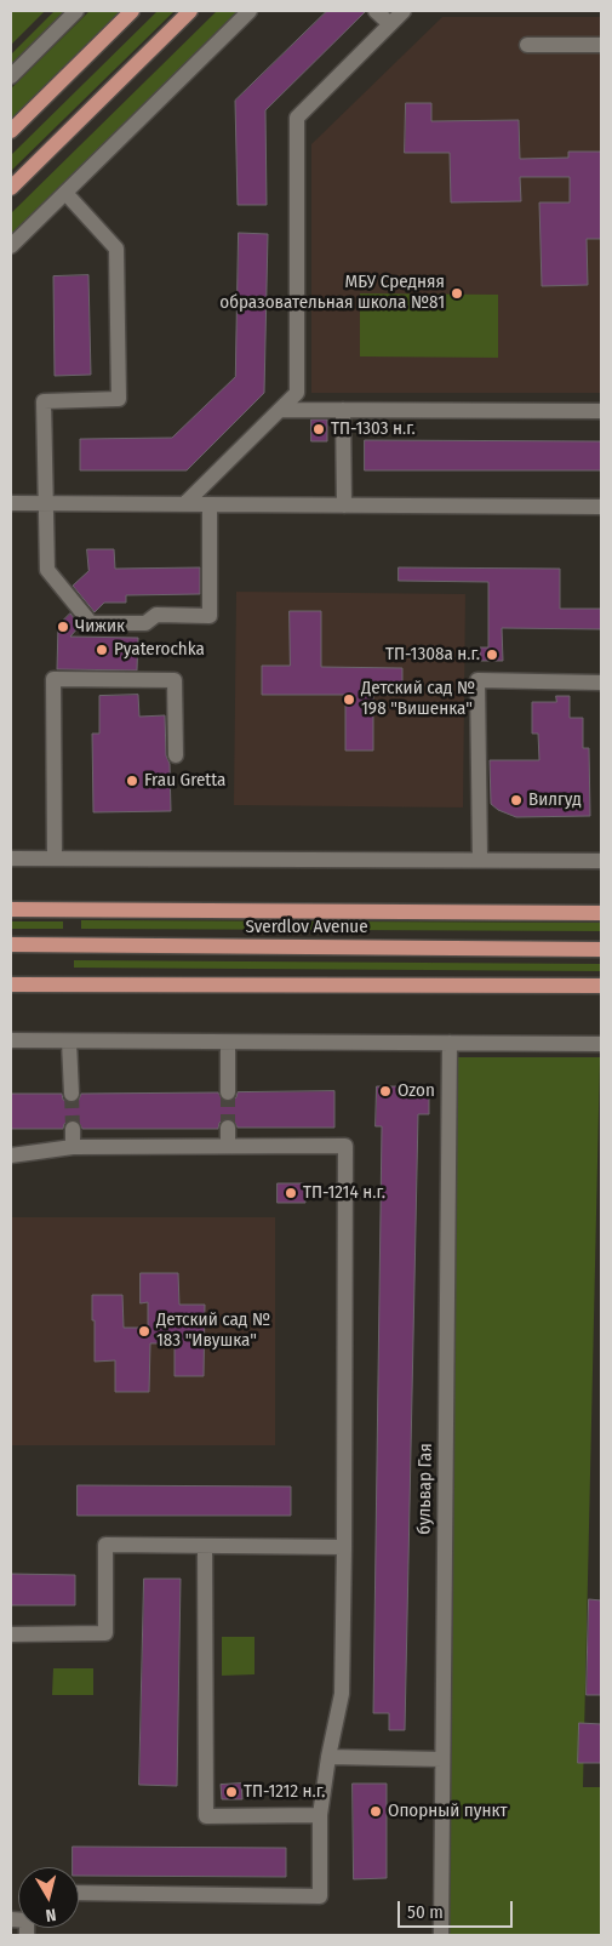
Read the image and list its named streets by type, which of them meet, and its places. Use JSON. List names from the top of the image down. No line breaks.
{"streets":{"main road":["Sverdlov Avenue"],"street":["бульвар Гая"]},"places":["МБУ Средняя образовательная школа №81","ТП-1303 н.г.","Чижик","Pyaterochka","ТП-1308а н.г.","Детский сад № 198 \"Вишенка\"","Frau Gretta","Вилгуд","Ozon","ТП-1214 н.г.","Детский сад № 183 \"Ивушка\"","ТП-1212 н.г.","Опорный пункт"],"scale_bar":"50 m","north":"bottom"}
